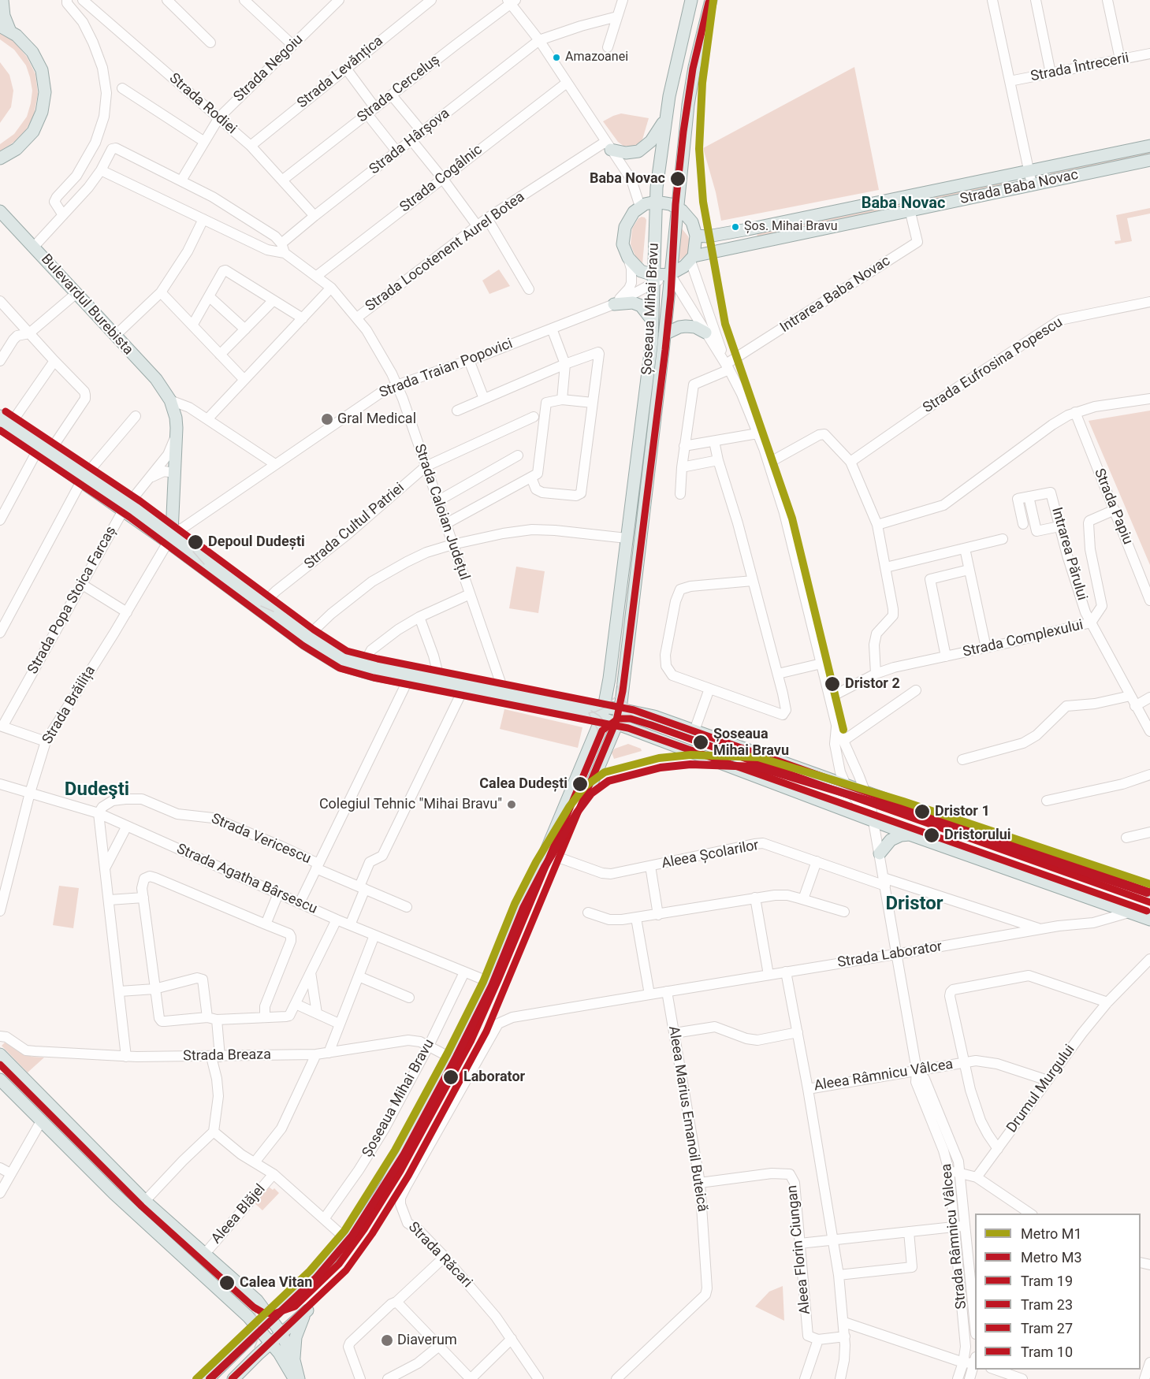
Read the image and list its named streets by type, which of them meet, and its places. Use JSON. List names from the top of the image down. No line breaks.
{"streets":{"main road":["Strada Baba Novac","Bulevardul Burebista","Șoseaua Mihai Bravu"],"street":["Strada Întrecerii","Strada Negoiu","Strada Levănțica","Strada Cerceluș","Strada Rodiei","Strada Hârșova","Strada Cogâlnic","Strada Locotenent Aurel Botea","Intrarea Baba Novac","Strada Eufrosina Popescu","Strada Traian Popovici","Strada Papiu","Strada Caloian Județul","Strada Cultul Patriei","Intrarea Părului","Strada Popa Stoica Farcaș","Strada Complexului","Strada Brăilița","Strada Vericescu","Aleea Școlarilor","Strada Agatha Bârsescu","Strada Laborator","Strada Breaza","Aleea Râmnicu Vâlcea","Drumul Murgului","Aleea Marius Emanoil Buteică","Aleea Blăjel","Strada Râmnicu Vâlcea","Aleea Florin Ciungan","Strada Răcari"]},"crossings":[["Strada Negoiu","Strada Rodiei"],["Strada Negoiu","Strada Caloian Județul"],["Strada Levănțica","Strada Rodiei"],["Strada Cerceluș","Strada Rodiei"],["Strada Rodiei","Strada Hârșova"],["Strada Hârșova","Strada Caloian Județul"],["Strada Cogâlnic","Strada Caloian Județul"],["Strada Baba Novac","Intrarea Baba Novac"],["Strada Locotenent Aurel Botea","Strada Caloian Județul"],["Bulevardul Burebista","Strada Traian Popovici"],["Bulevardul Burebista","Strada Popa Stoica Farcaș"],["Bulevardul Burebista","Strada Brăilița"],["Șoseaua Mihai Bravu","Strada Traian Popovici"],["Șoseaua Mihai Bravu","Strada Agatha Bârsescu"],["Șoseaua Mihai Bravu","Strada Breaza"],["Șoseaua Mihai Bravu","Aleea Blăjel"],["Strada Traian Popovici","Strada Caloian Județul"],["Strada Traian Popovici","Strada Brăilița"],["Strada Papiu","Strada Complexului"],["Strada Caloian Județul","Strada Cultul Patriei"],["Intrarea Părului","Strada Complexului"],["Strada Brăilița","Strada Agatha Bârsescu"],["Strada Vericescu","Strada Agatha Bârsescu"],["Aleea Școlarilor","Strada Laborator"],["Aleea Școlarilor","Strada Râmnicu Vâlcea"],["Strada Laborator","Aleea Râmnicu Vâlcea"],["Strada Laborator","Aleea Marius Emanoil Buteică"],["Strada Laborator","Strada Râmnicu Vâlcea"],["Strada Laborator","Strada Răcari"],["Aleea Râmnicu Vâlcea","Drumul Murgului"],["Aleea Râmnicu Vâlcea","Strada Râmnicu Vâlcea"],["Aleea Marius Emanoil Buteică","Aleea Florin Ciungan"]],"districts":["Baba Novac","Dudeşti","Dristor"],"places":["Amazoanei","Baba Novac","Șos. Mihai Bravu","Gral Medical","Depoul Dudești","Dristor 2","Șoseaua Mihai Bravu","Calea Dudești","Colegiul Tehnic \"Mihai Bravu\"","Dristor 1","Dristorului","Laborator","Calea Vitan","Diaverum"],"lines":["metro line M1","tram line 10","tram line 27","tram line 23","tram line 19","metro line M3"],"legend":["Metro M1","Metro M3","Tram 19","Tram 23","Tram 27","Tram 10"]}
